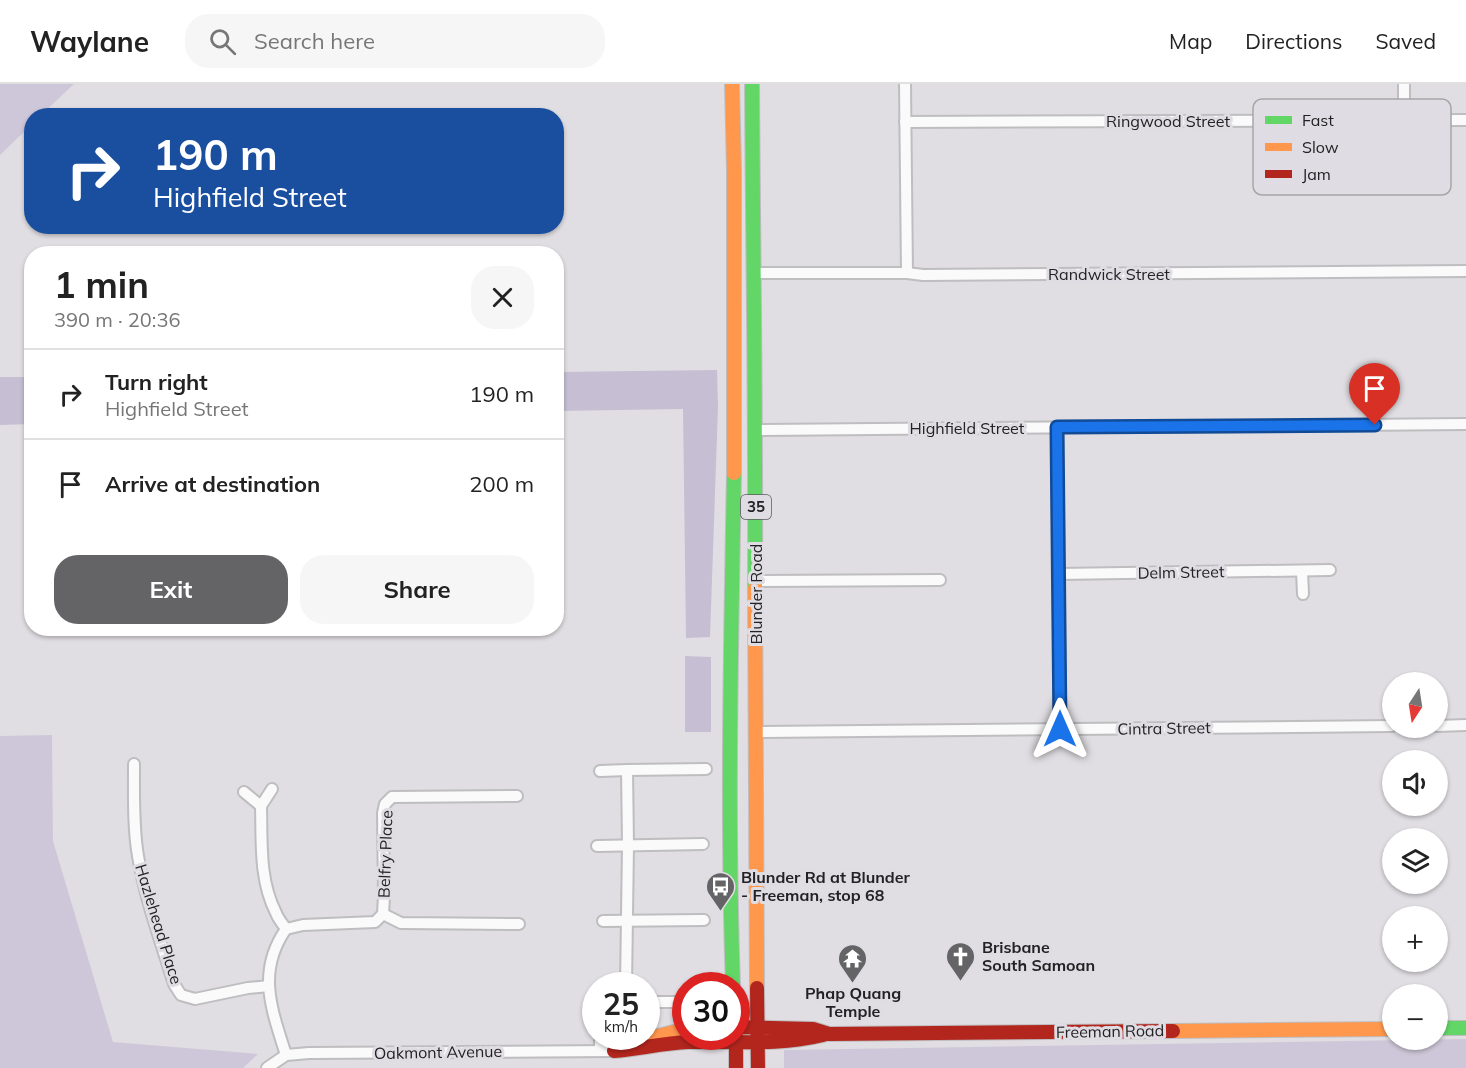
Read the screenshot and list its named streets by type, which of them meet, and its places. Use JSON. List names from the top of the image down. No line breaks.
{"streets":{"main road":["35","Blunder Road","Freeman Road","Oakmont Avenue"],"street":["Ringwood Street","Randwick Street","Highfield Street","Delm Street","Cintra Street","Belfry Place","Hazlehead Place"]},"crossings":[["Randwick Street","Blunder Road"],["Highfield Street","Blunder Road"],["Blunder Road","Cintra Street"],["Blunder Road","Freeman Road"],["Blunder Road","Oakmont Avenue"],["Freeman Road","Oakmont Avenue"]],"places":{"bus stop":["Blunder Rd at Blunder - Freeman, stop 68"],"church":["Brisbane South Samoan"],"temple":["Phap Quang Temple"]},"legend":["Fast","Slow","Jam"],"north":"bottom","page":{"header":"Waylane","search":"Search here","nav":["Map","Directions","Saved"],"turn":["190 m","Highfield Street"],"heading":["1 min","390 m · 20:36"],"list":[{"name":"Turn right","note":"Highfield Street","value":"190 m"},{"name":"Arrive at destination","value":"200 m"}],"buttons":["Exit","Share"],"map_buttons":["+","−"],"speed":"25 km/h","limit":"30"}}
